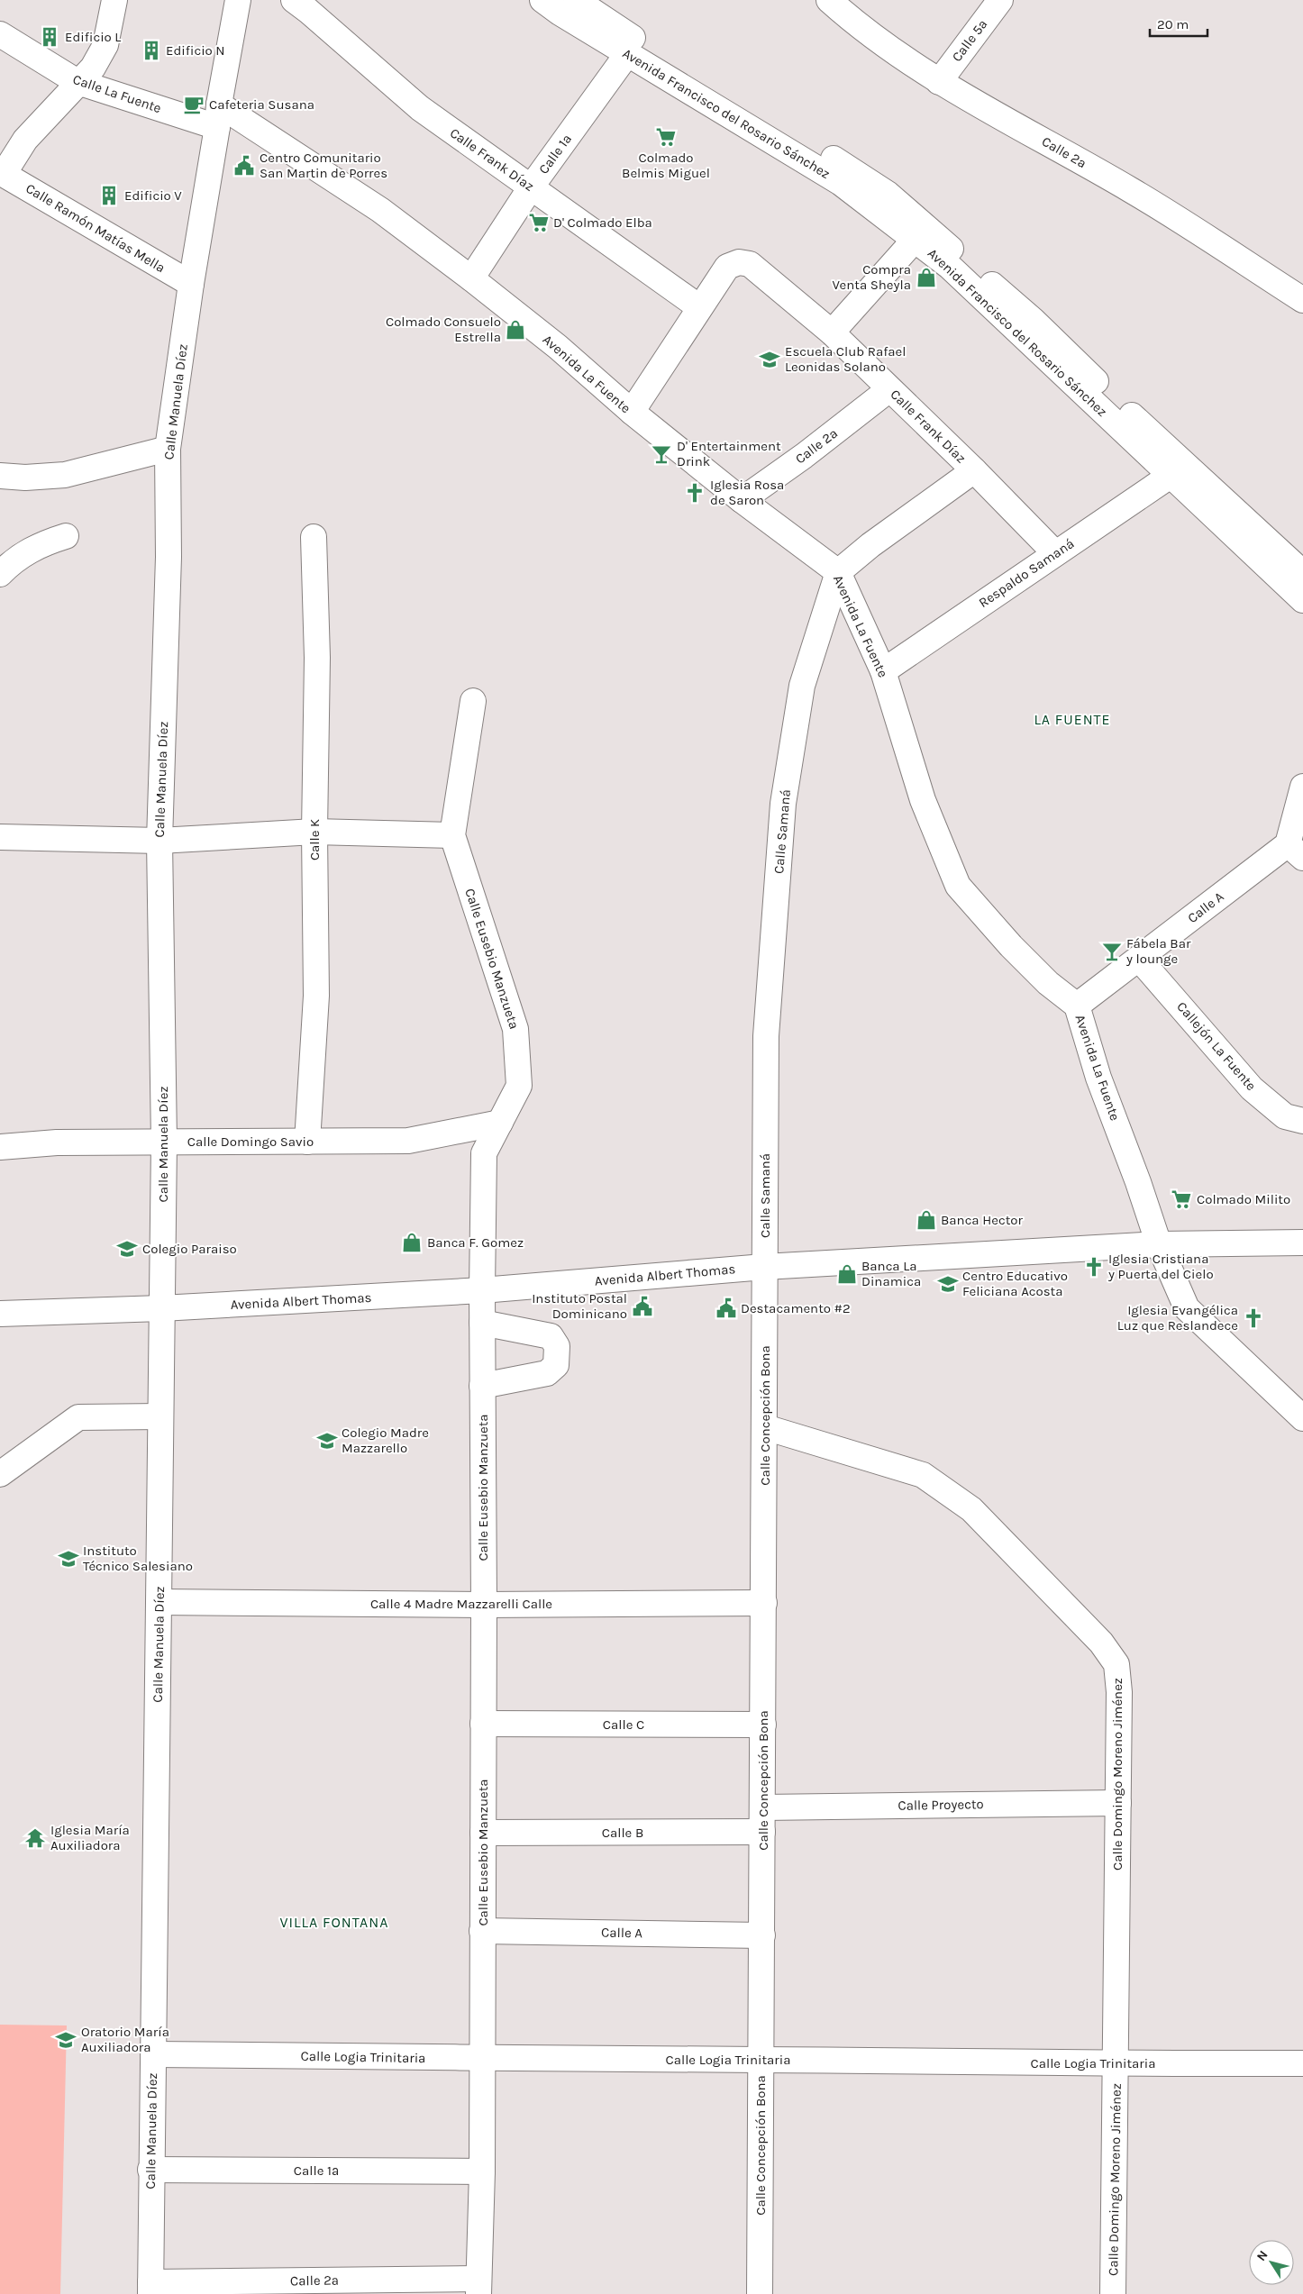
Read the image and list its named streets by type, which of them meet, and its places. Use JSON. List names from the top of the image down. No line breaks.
{"streets":{"street":["Calle 5a","Calle La Fuente","Avenida Francisco del Rosario Sánchez","Calle 2a","Calle 1a","Calle Frank Díaz","Calle Ramón Matías Mella","Avenida La Fuente","Calle Manuela Díez","Respaldo Samaná","Calle Samaná","Calle K","Calle A","Calle Eusebio Manzueta","Callejón La Fuente","Calle Domingo Savio","Avenida Albert Thomas","Calle Concepción Bona","Calle 4 Madre Mazzarelli Calle","Calle C","Calle Domingo Moreno Jiménez","Calle Proyecto","Calle B","Calle Logia Trinitaria","Calle 1ª","Calle 2ª"]},"crossings":[["Calle 5a","Calle 2a"],["Calle La Fuente","Avenida La Fuente"],["Calle La Fuente","Calle Manuela Díez"],["Avenida Francisco del Rosario Sánchez","Calle 1a"],["Avenida Francisco del Rosario Sánchez","Respaldo Samaná"],["Calle 2a","Calle Frank Díaz"],["Calle 2a","Avenida La Fuente"],["Calle 1a","Calle Frank Díaz"],["Calle 1a","Avenida La Fuente"],["Calle Frank Díaz","Avenida La Fuente"],["Calle Frank Díaz","Respaldo Samaná"],["Calle Ramón Matías Mella","Calle Manuela Díez"],["Avenida La Fuente","Calle Manuela Díez"],["Avenida La Fuente","Respaldo Samaná"],["Avenida La Fuente","Calle Samaná"],["Avenida La Fuente","Calle A"],["Avenida La Fuente","Avenida Albert Thomas"],["Calle Manuela Díez","Calle Domingo Savio"],["Calle Manuela Díez","Avenida Albert Thomas"],["Calle Manuela Díez","Calle 4 Madre Mazzarelli Calle"],["Calle Manuela Díez","Calle Logia Trinitaria"],["Calle Manuela Díez","Calle 1ª"],["Calle Manuela Díez","Calle 2ª"],["Calle Samaná","Avenida Albert Thomas"],["Calle Samaná","Calle Concepción Bona"],["Calle K","Calle Domingo Savio"],["Calle A","Calle Eusebio Manzueta"],["Calle A","Callejón La Fuente"],["Calle A","Calle Concepción Bona"],["Calle Eusebio Manzueta","Calle Domingo Savio"],["Calle Eusebio Manzueta","Avenida Albert Thomas"],["Calle Eusebio Manzueta","Calle 4 Madre Mazzarelli Calle"],["Calle Eusebio Manzueta","Calle C"],["Calle Eusebio Manzueta","Calle B"],["Calle Eusebio Manzueta","Calle Logia Trinitaria"],["Calle Eusebio Manzueta","Calle 1ª"],["Calle Eusebio Manzueta","Calle 2ª"],["Avenida Albert Thomas","Calle Concepción Bona"],["Calle Concepción Bona","Calle 4 Madre Mazzarelli Calle"],["Calle Concepción Bona","Calle C"],["Calle Concepción Bona","Calle Domingo Moreno Jiménez"],["Calle Concepción Bona","Calle Proyecto"],["Calle Concepción Bona","Calle B"],["Calle Concepción Bona","Calle Logia Trinitaria"],["Calle Domingo Moreno Jiménez","Calle Proyecto"],["Calle Domingo Moreno Jiménez","Calle Logia Trinitaria"]],"districts":["LA FUENTE","VILLA FONTANA"],"places":{"building":["Edificio L","Edificio N","Edificio V"],"cafe":["Cafeteria Susana"],"supermarket":["Colmado Belmis Miguel","D' Colmado Elba","Colmado Milito"],"public building":["Centro Comunitario San Martin de Porres","Instituto Postal Dominicano","Destacamento #2"],"shop":["Compra Venta Sheyla","Colmado Consuelo Estrella","Banca Hector","Banca F. Gomez","Banca La Dinamica"],"school or university":["Escuela Club Rafael Leonidas Solano","Colegio Paraiso","Centro Educativo Feliciana Acosta","Colegio Madre Mazzarello","Instituto Técnico Salesiano","Oratorio María Auxiliadora"],"bar":["D' Entertainment Drink","Fábela Bar y lounge"],"church":["Iglesia Rosa de Saron","Iglesia Cristiana y Puerta del Cielo","Iglesia Evangélica Luz que Reslandece"],"temple":["Iglesia María Auxiliadora"]},"scale_bar":"20 m","north":"top left"}
